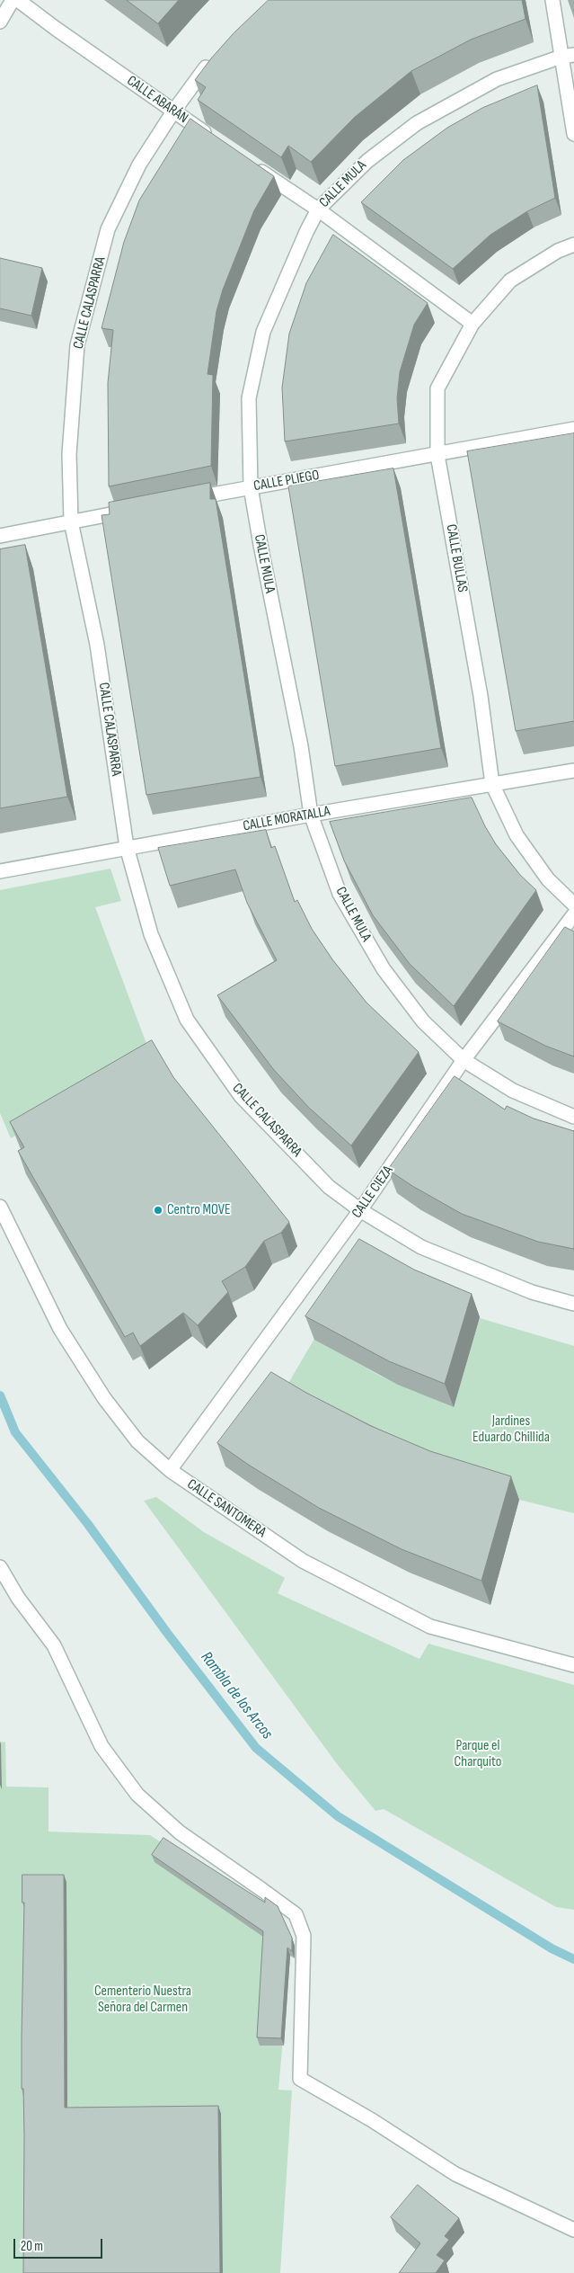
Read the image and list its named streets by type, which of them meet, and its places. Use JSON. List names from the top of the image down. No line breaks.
{"streets":{"street":["CALLE ABARÁN","CALLE MULA","CALLE CALASPARRA","CALLE PLIEGO","CALLE BULLAS","CALLE MORATALLA","CALLE CIEZA","CALLE SANTOMERA"]},"crossings":[["CALLE ABARÁN","CALLE CALASPARRA"],["CALLE MULA","CALLE PLIEGO"],["CALLE MULA","CALLE MORATALLA"],["CALLE MULA","CALLE CIEZA"],["CALLE CALASPARRA","CALLE MORATALLA"],["CALLE CALASPARRA","CALLE CIEZA"],["CALLE PLIEGO","CALLE BULLAS"],["CALLE BULLAS","CALLE MORATALLA"],["CALLE CIEZA","CALLE SANTOMERA"]],"water":["Rambla de los Arcos"],"parks":["Jardines Eduardo Chillida","Parque el Charquito","Cementerio Nuestra Señora del Carmen"],"places":["Centro MOVE"],"scale_bar":"20 m"}
